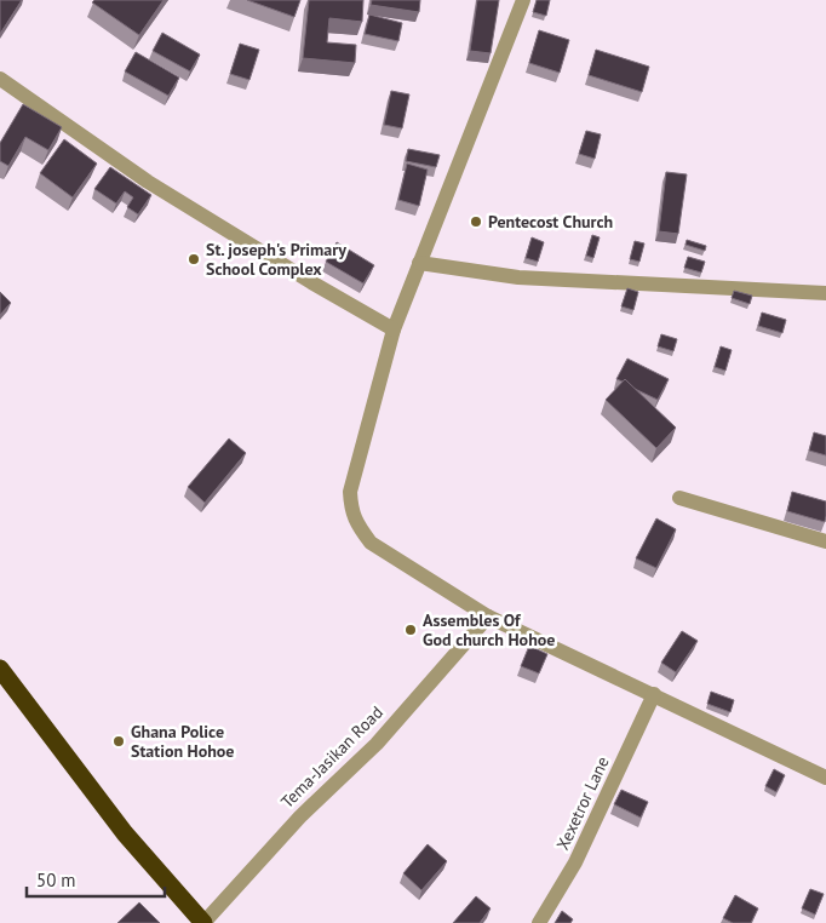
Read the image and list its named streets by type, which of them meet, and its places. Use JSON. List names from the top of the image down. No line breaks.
{"streets":{"highway":["Tema-Jasikan Road"],"street":["Xexetror Lane"]},"places":["Pentecost Church","St. joseph's Primary School Complex","Assembles Of God church Hohoe","Ghana Police Station Hohoe"],"scale_bar":"50 m"}
